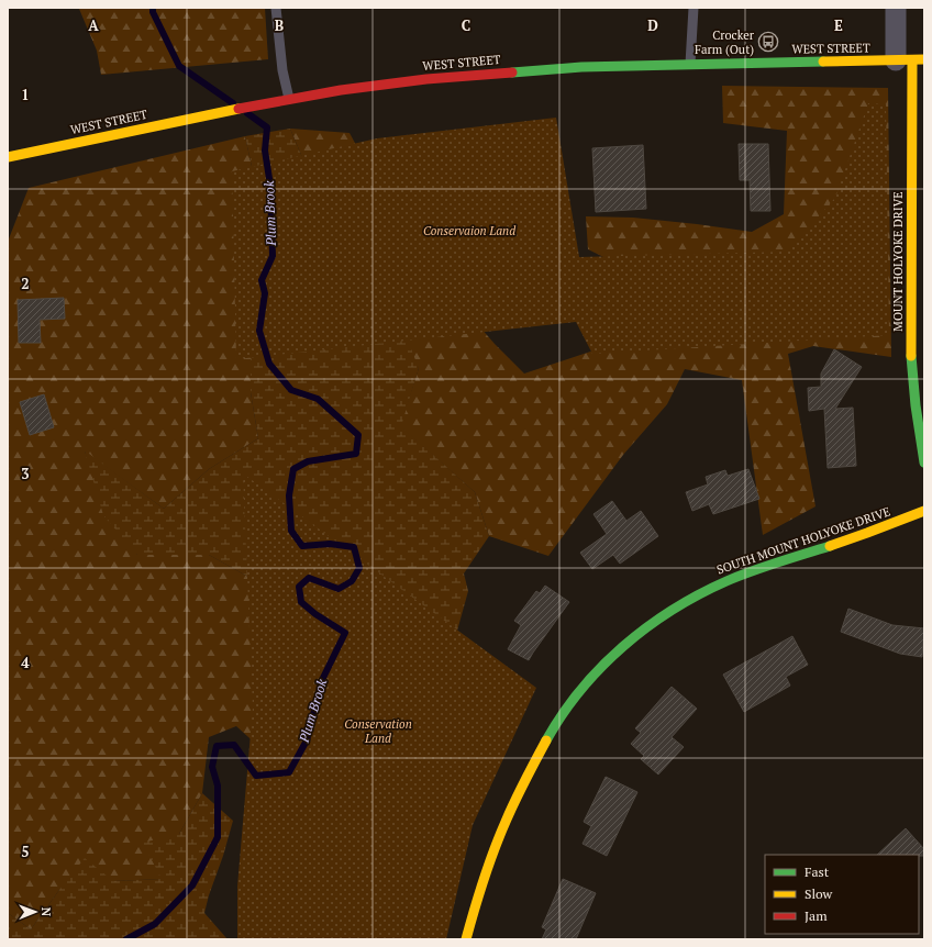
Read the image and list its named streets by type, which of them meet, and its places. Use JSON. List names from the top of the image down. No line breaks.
{"streets":{"street":["WEST STREET","MOUNT HOLYOKE DRIVE","SOUTH MOUNT HOLYOKE DRIVE"]},"crossings":[["WEST STREET","MOUNT HOLYOKE DRIVE"]],"water":["Plum Brook"],"parks":["Conservaion Land","Conservation Land"],"places":{"bus stop":["Crocker Farm (Out)"]},"legend":["Fast","Slow","Jam"],"north":"right","grid":{"columns":["A","B","C","D","E"],"rows":["1","2","3","4","5"]}}
